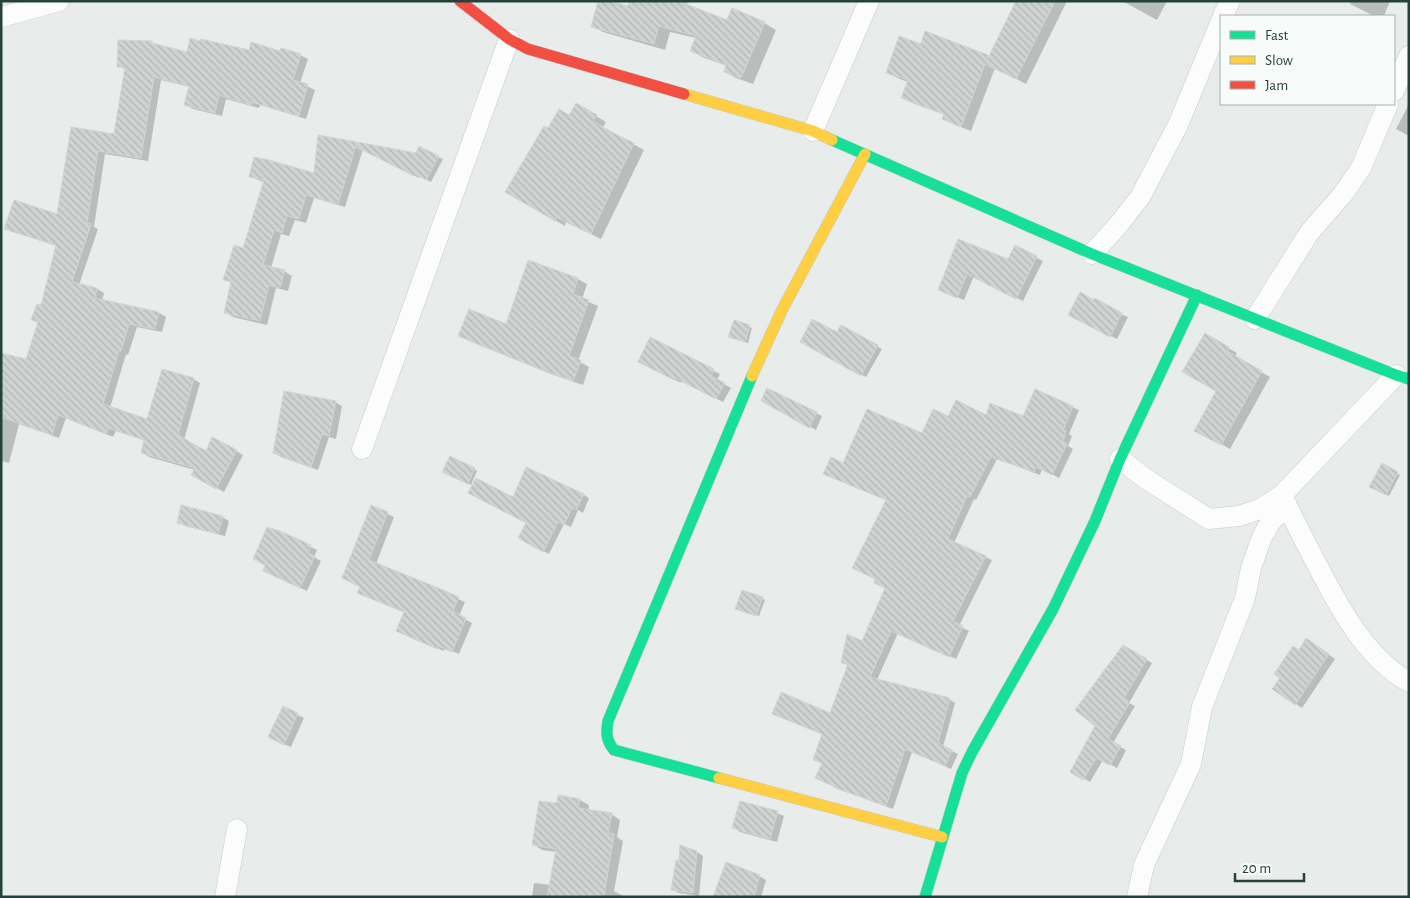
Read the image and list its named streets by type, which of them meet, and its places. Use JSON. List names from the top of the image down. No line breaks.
{"legend":["Fast","Slow","Jam"],"scale_bar":"20 m"}
